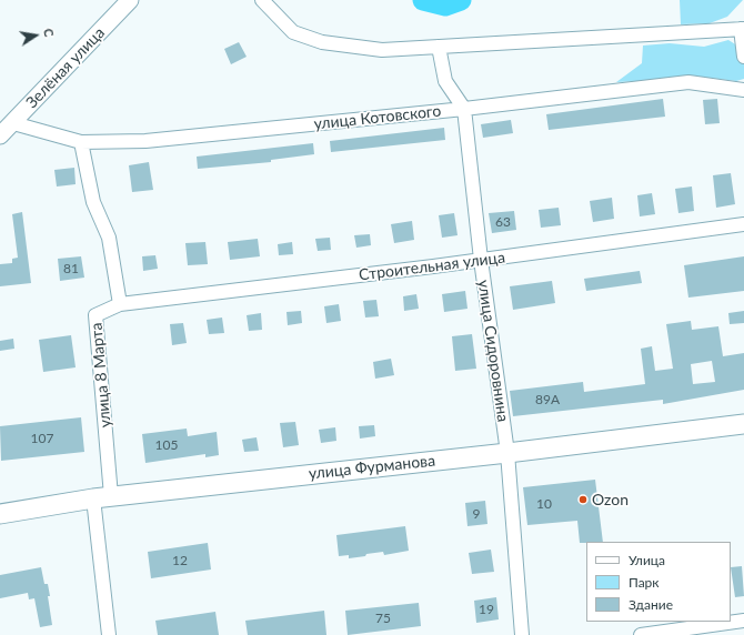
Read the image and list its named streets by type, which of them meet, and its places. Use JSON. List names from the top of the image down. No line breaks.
{"streets":{"main road":["улица Фурманова"],"street":["Зелёная улица","улица Котовского","Строительная улица","улица Сидоровнина","улица 8 Марта"]},"crossings":[["Зелёная улица","улица Котовского"],["улица Котовского","улица Сидоровнина"],["улица Котовского","улица 8 Марта"],["Строительная улица","улица Сидоровнина"],["Строительная улица","улица 8 Марта"],["улица Сидоровнина","улица Фурманова"],["улица 8 Марта","улица Фурманова"]],"places":["Ozon"],"house_numbers":["63","81","89А","107","105","10","9","12","19","75"],"legend":["Улица","Парк","Здание"],"north":"right"}
